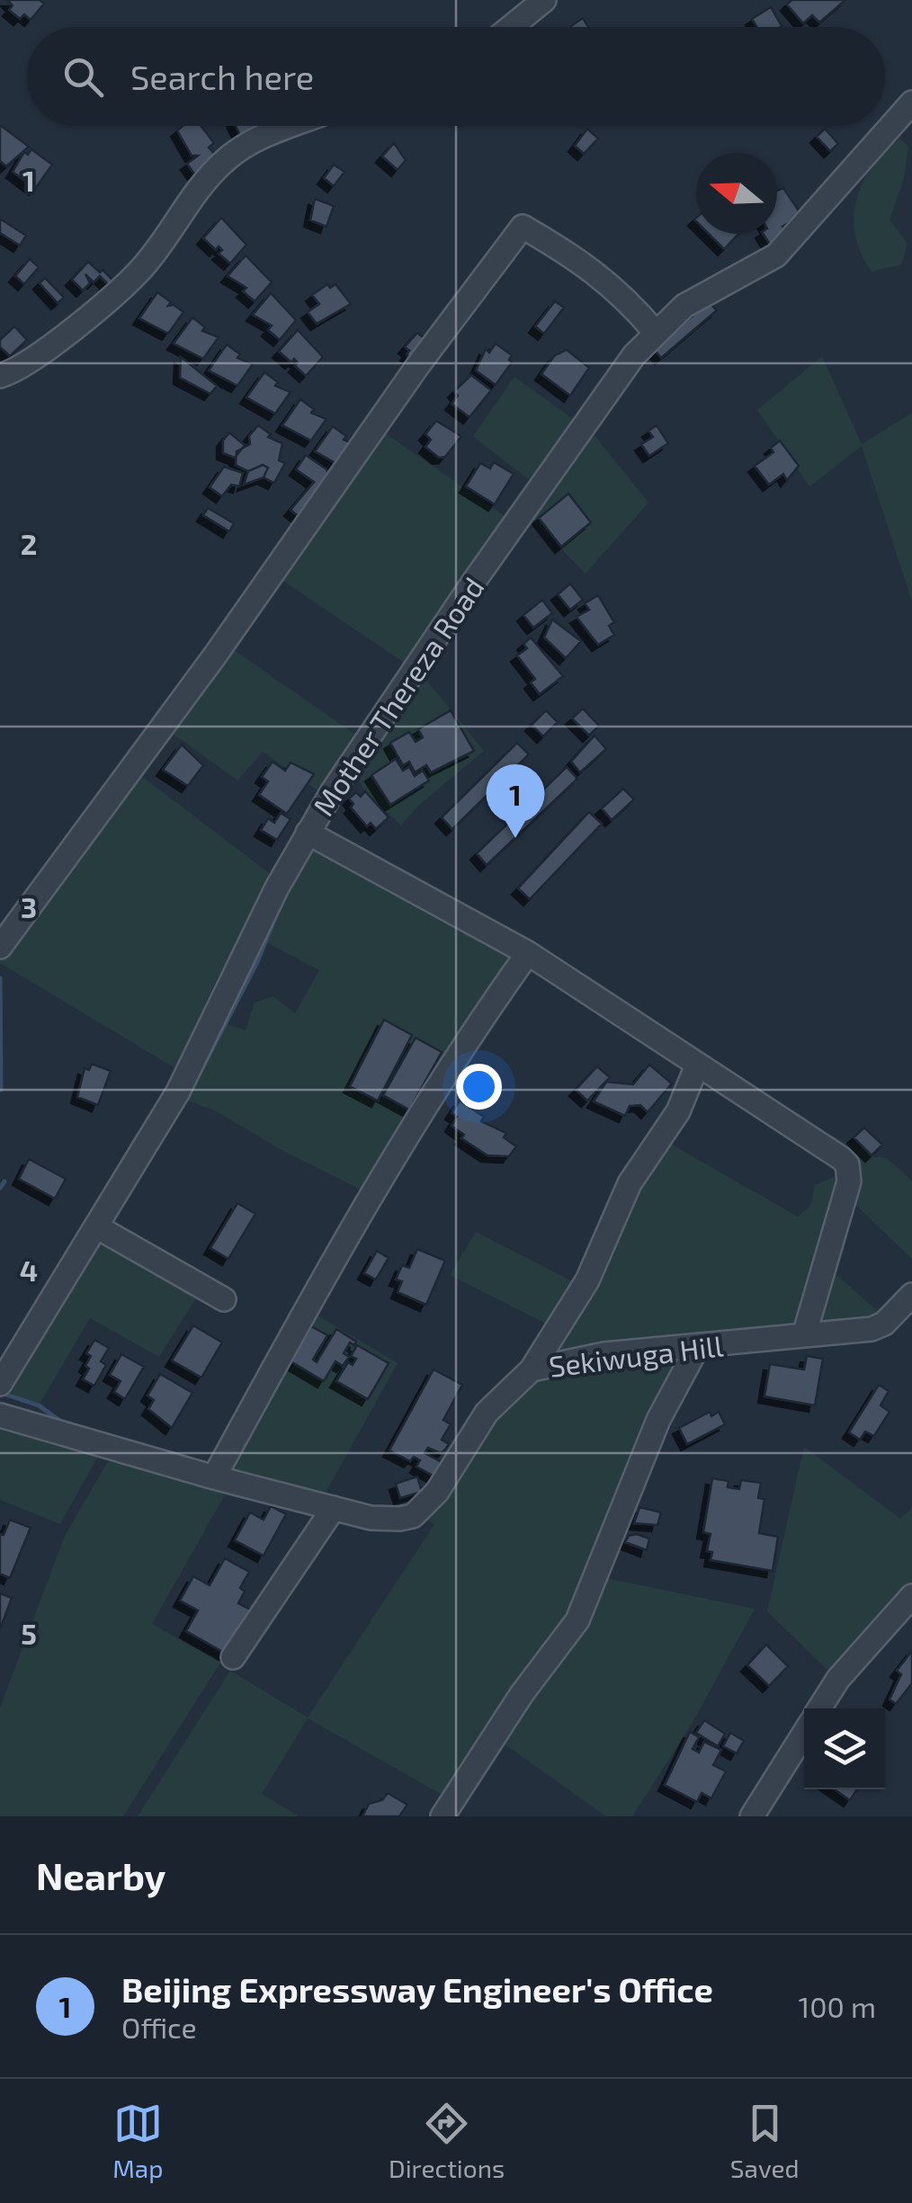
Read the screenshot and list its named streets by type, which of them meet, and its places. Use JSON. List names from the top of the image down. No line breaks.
{"streets":{"street":["Mother Thereza Road","Sekiwuga Hill"]},"north":"left","page":{"search":"Search here","pins":"1","heading":"Nearby","list":[{"mark":"1","name":"Beijing Expressway Engineer's Office","note":"Office","value":"100 m"}],"nav":["Map","Directions","Saved"]},"grid":{"rows":["1","2","3","4","5"]}}
